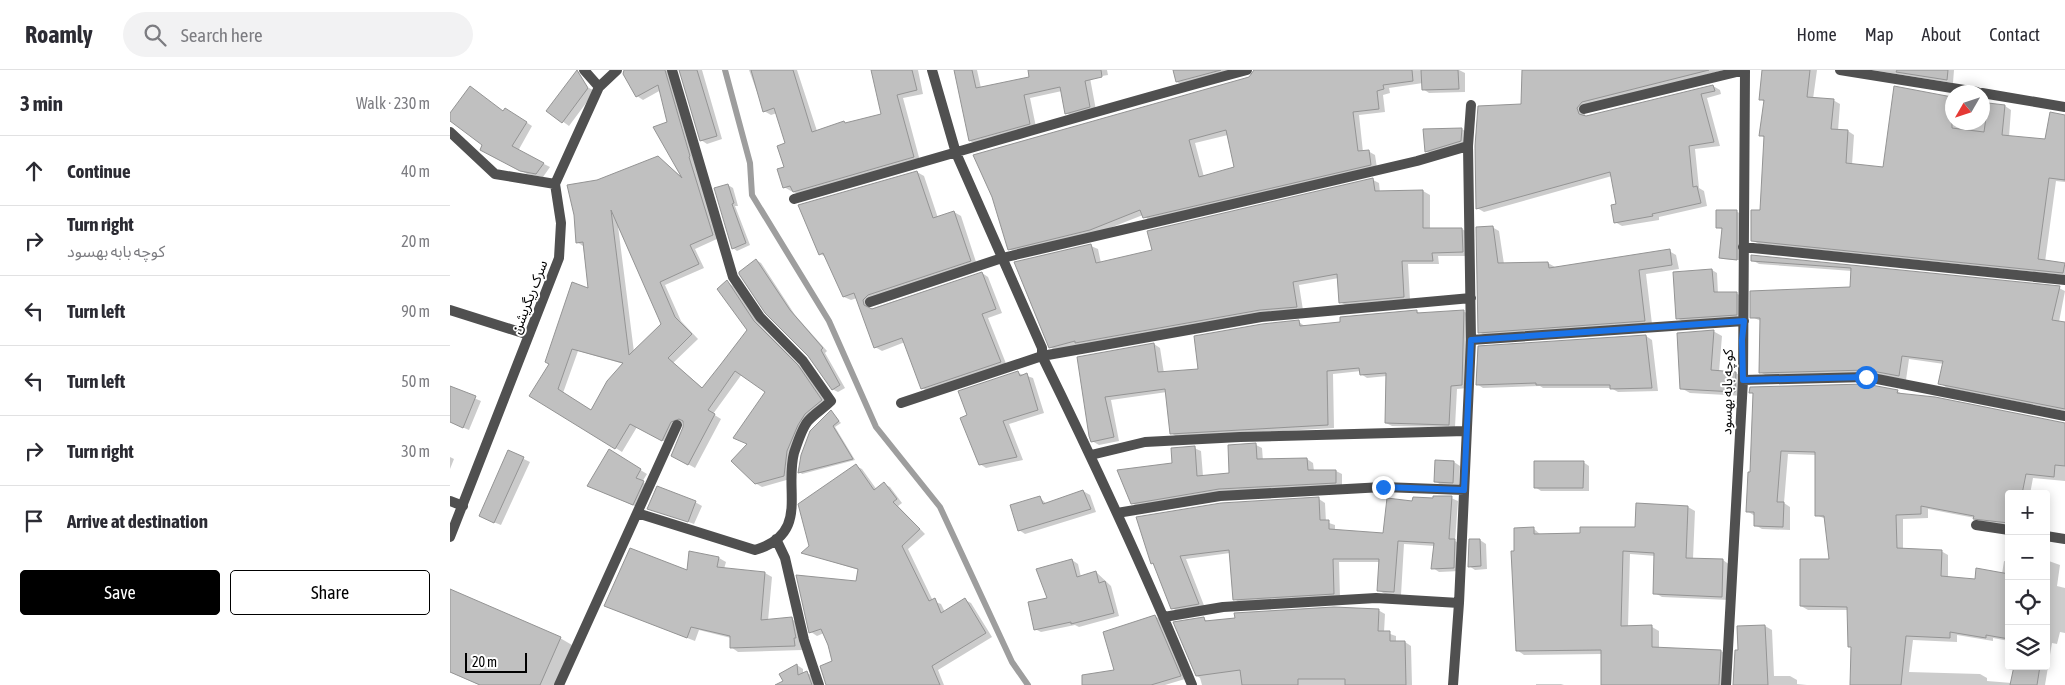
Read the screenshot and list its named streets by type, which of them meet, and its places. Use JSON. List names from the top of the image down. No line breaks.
{"streets":{"street":["سرک ریگریشن","کوچه بابه بهسود"]},"scale_bar":"20 m","north":"bottom left","page":{"header":"Roamly","search":"Search here","nav":["Home","Map","About","Contact"],"heading":["3 min","Walk · 230 m"],"list":[["Continue","40 m"],["Turn right","کوچه بابه بهسود","20 m"],["Turn left","90 m"],["Turn left","50 m"],["Turn right","30 m"],"Arrive at destination"],"map_buttons":["+","−"],"buttons":["Save","Share"],"scale":"20 m"}}
